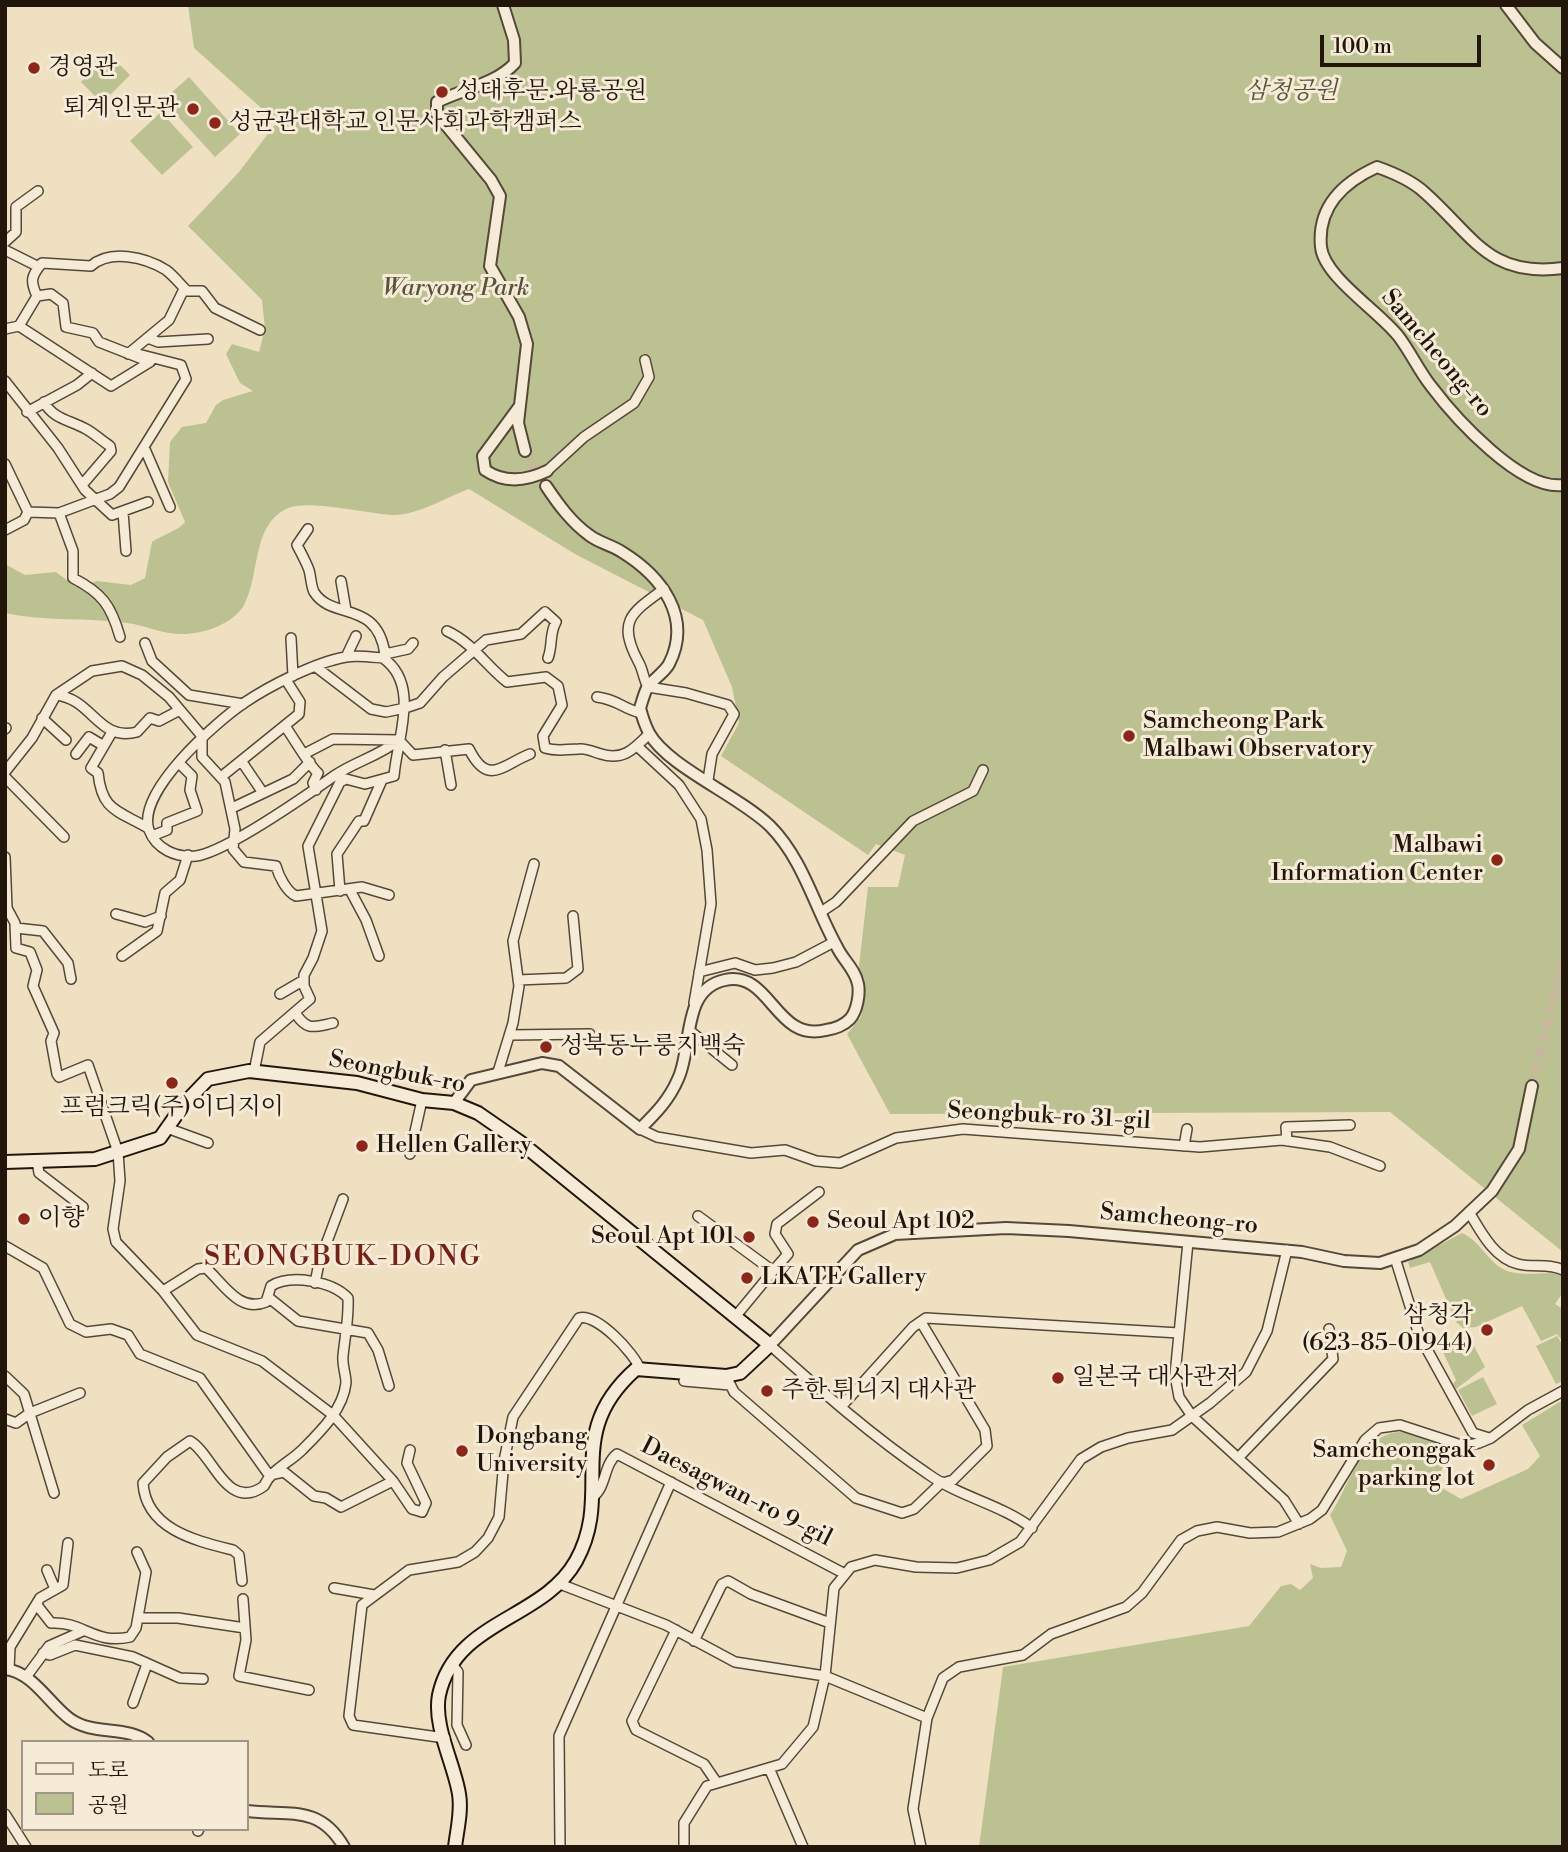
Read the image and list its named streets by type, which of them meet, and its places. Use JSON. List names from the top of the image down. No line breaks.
{"streets":{"main road":["Seongbuk-ro"],"street":["Samcheong-ro","Seongbuk-ro 31-gil","Daesagwan-ro 9-gil"]},"crossings":[["Samcheong-ro","Seongbuk-ro"],["Seongbuk-ro","Seongbuk-ro 31-gil"]],"districts":["SEONGBUK-DONG"],"parks":["삼청공원","Waryong Park"],"places":["경영관","성대후문.와룡공원","퇴계인문관","성균관대학교 인문사회과학캠퍼스","Samcheong Park Malbawi Observatory","Malbawi Information Center","성북동누룽지백숙","프럼크릭(주)이디지이","Hellen Gallery","이향","Seoul Apt 102","Seoul Apt 101","LKATE Gallery","삼청각 (623-85-01944)","일본국 대사관저","주한 튀니지 대사관","Dongbang University","Samcheonggak parking lot"],"legend":["도로","공원"],"scale_bar":"100 m"}
